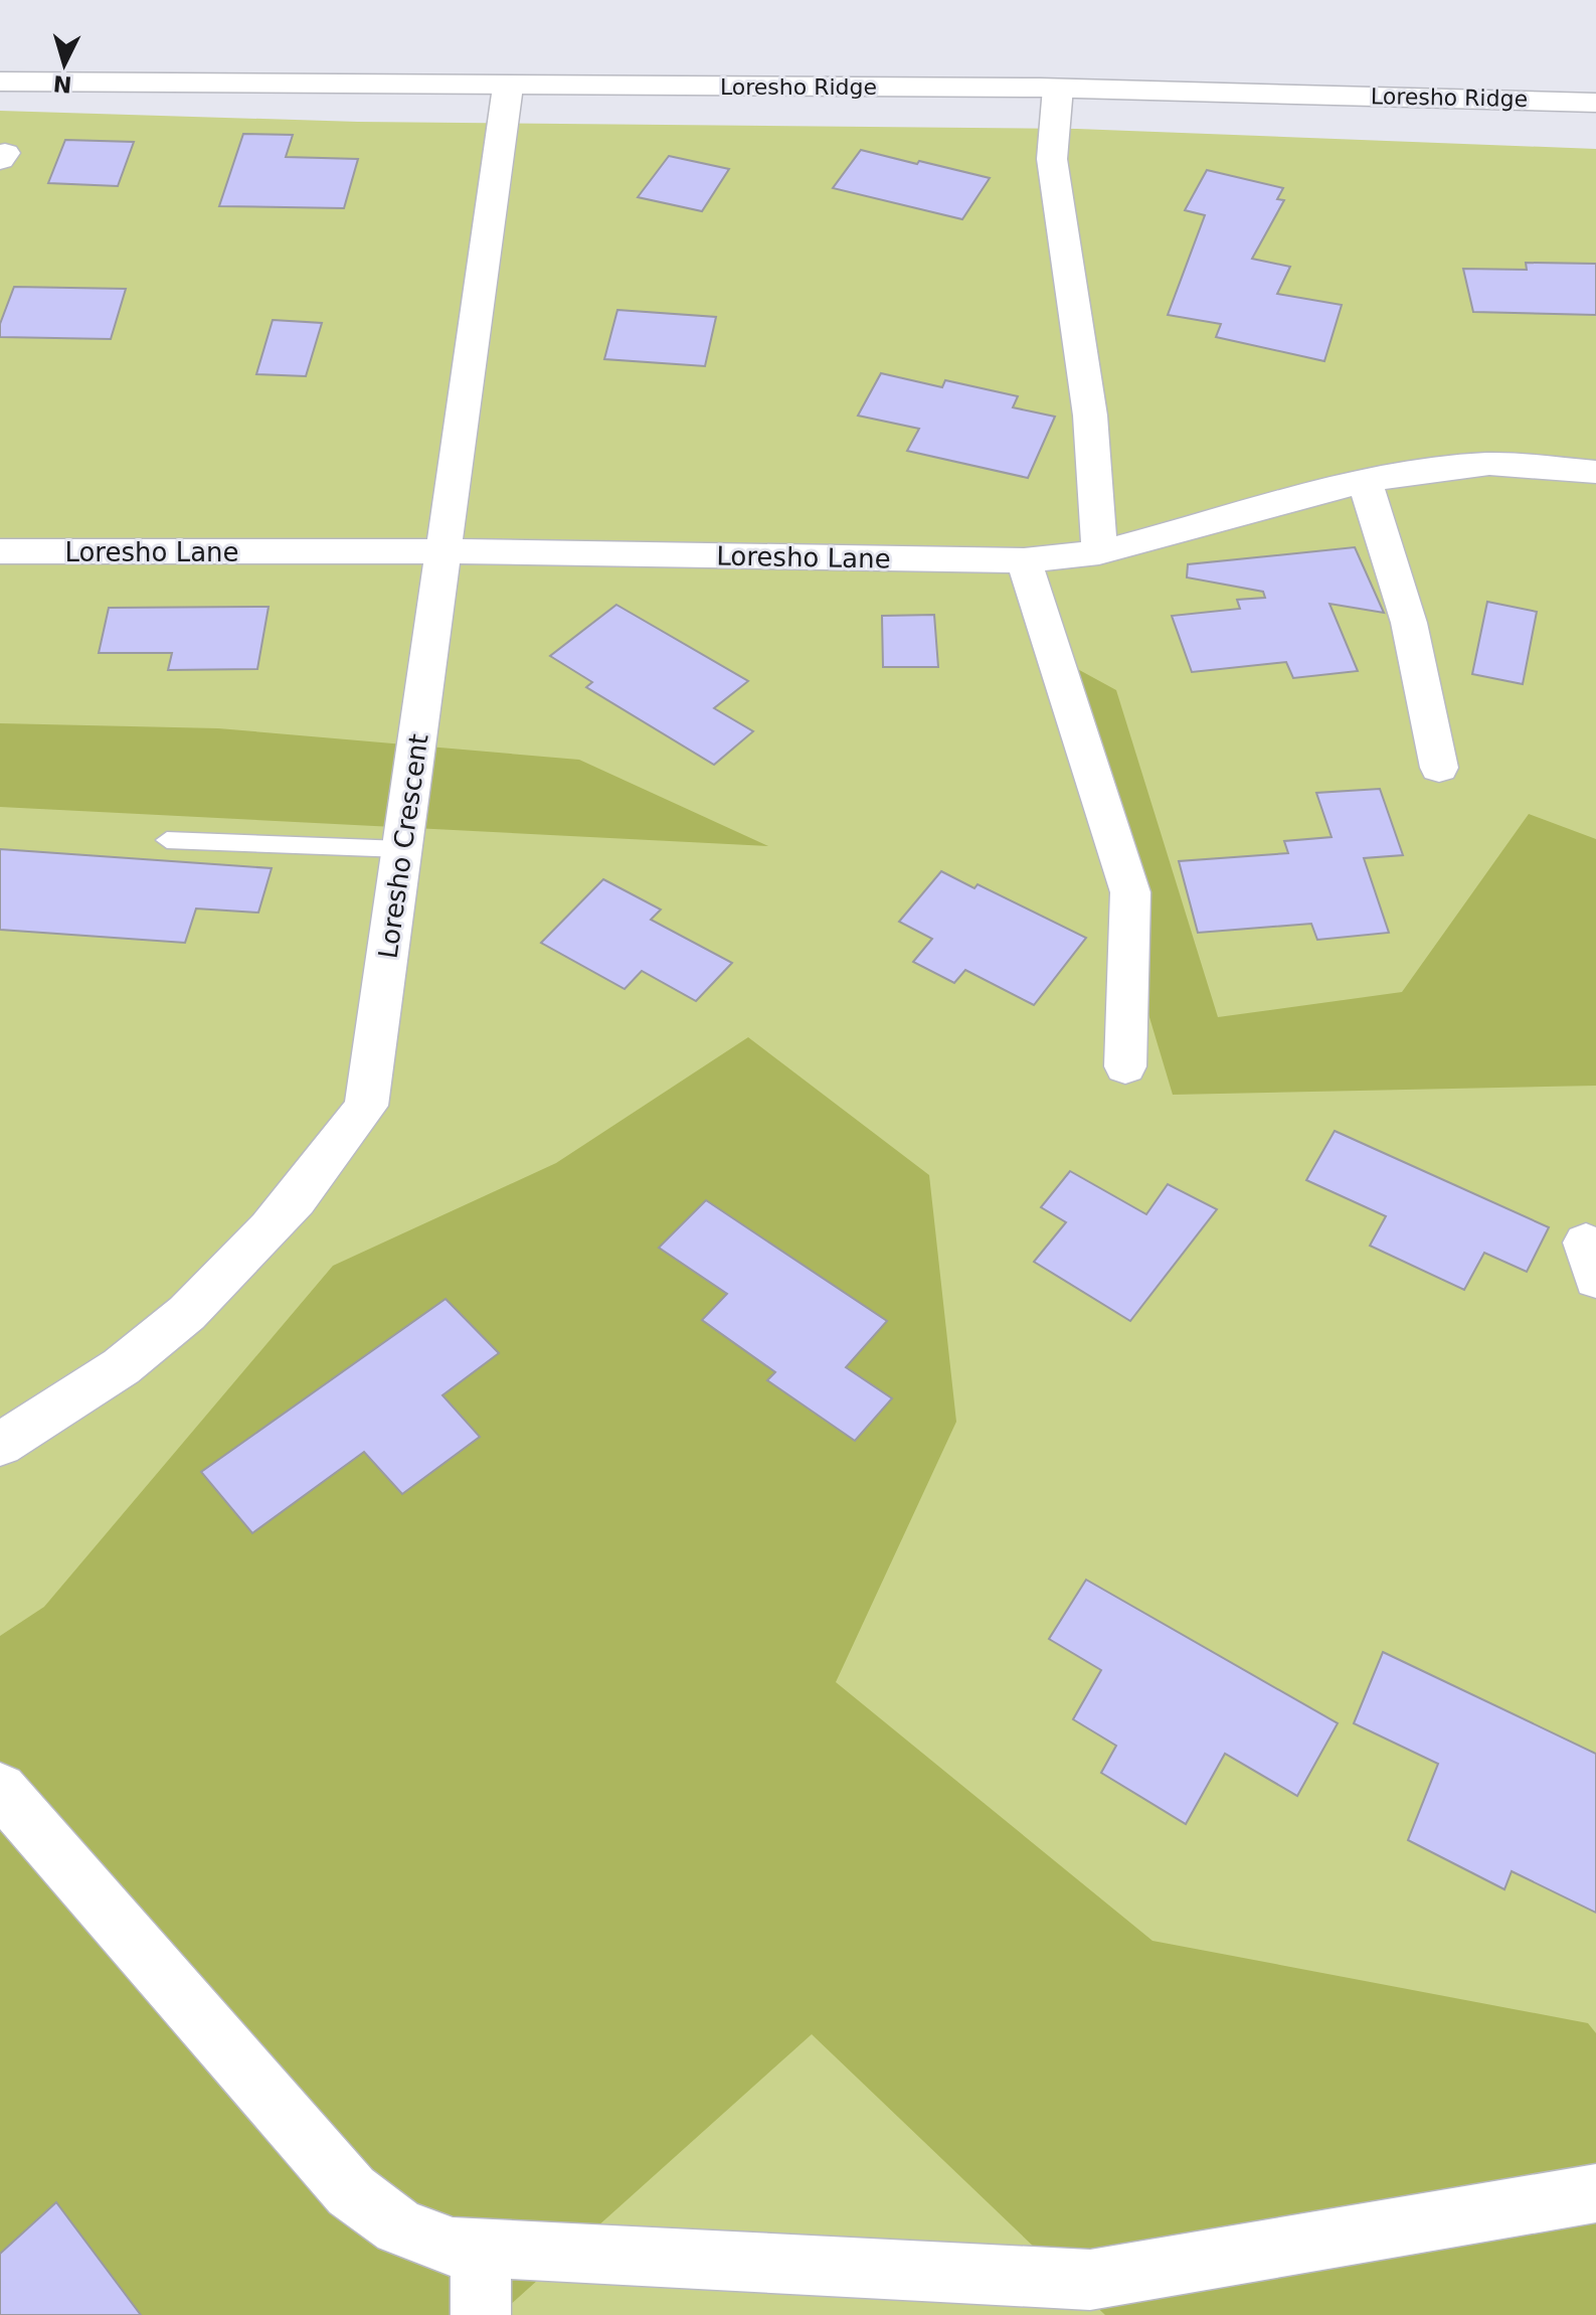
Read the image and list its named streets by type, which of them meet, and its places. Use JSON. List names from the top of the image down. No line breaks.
{"streets":{"street":["Loresho Ridge","Loresho Lane","Loresho Crescent"]},"crossings":[["Loresho Ridge","Loresho Crescent"],["Loresho Lane","Loresho Crescent"]],"north":"bottom"}
